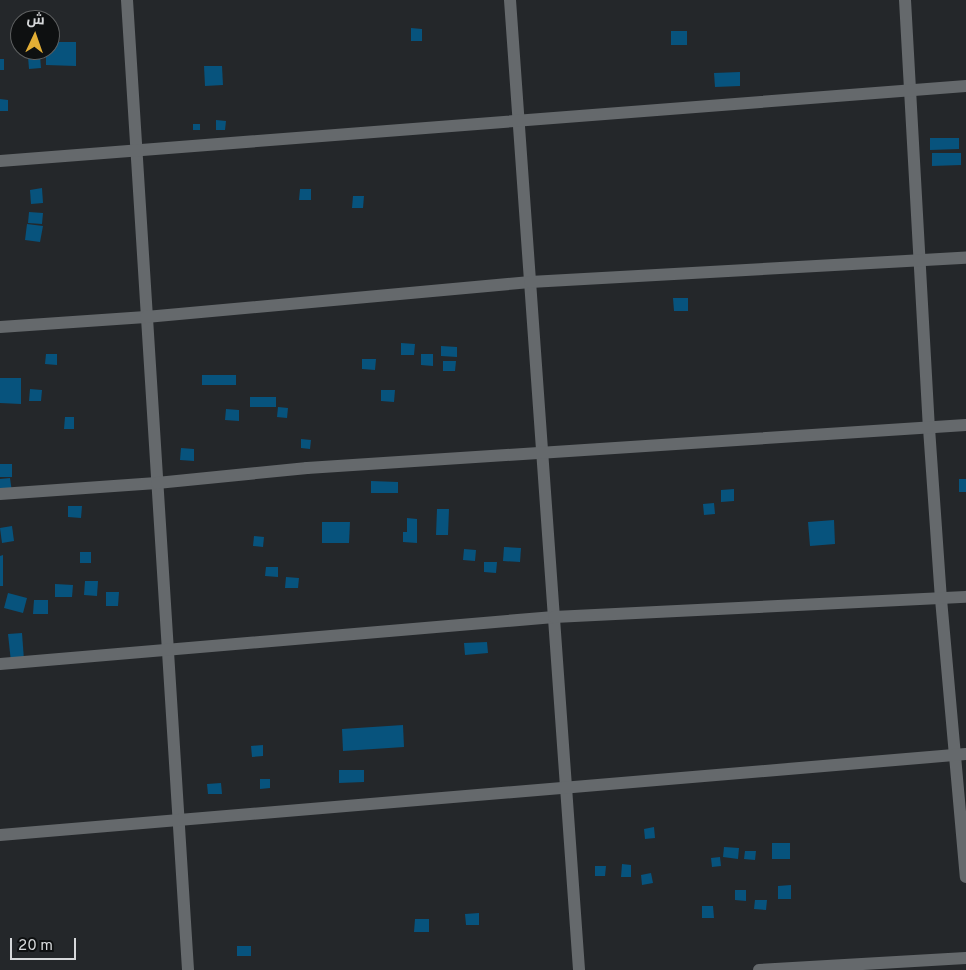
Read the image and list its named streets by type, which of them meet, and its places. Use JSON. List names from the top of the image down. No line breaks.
{"scale_bar":"20 m","north":"top"}
